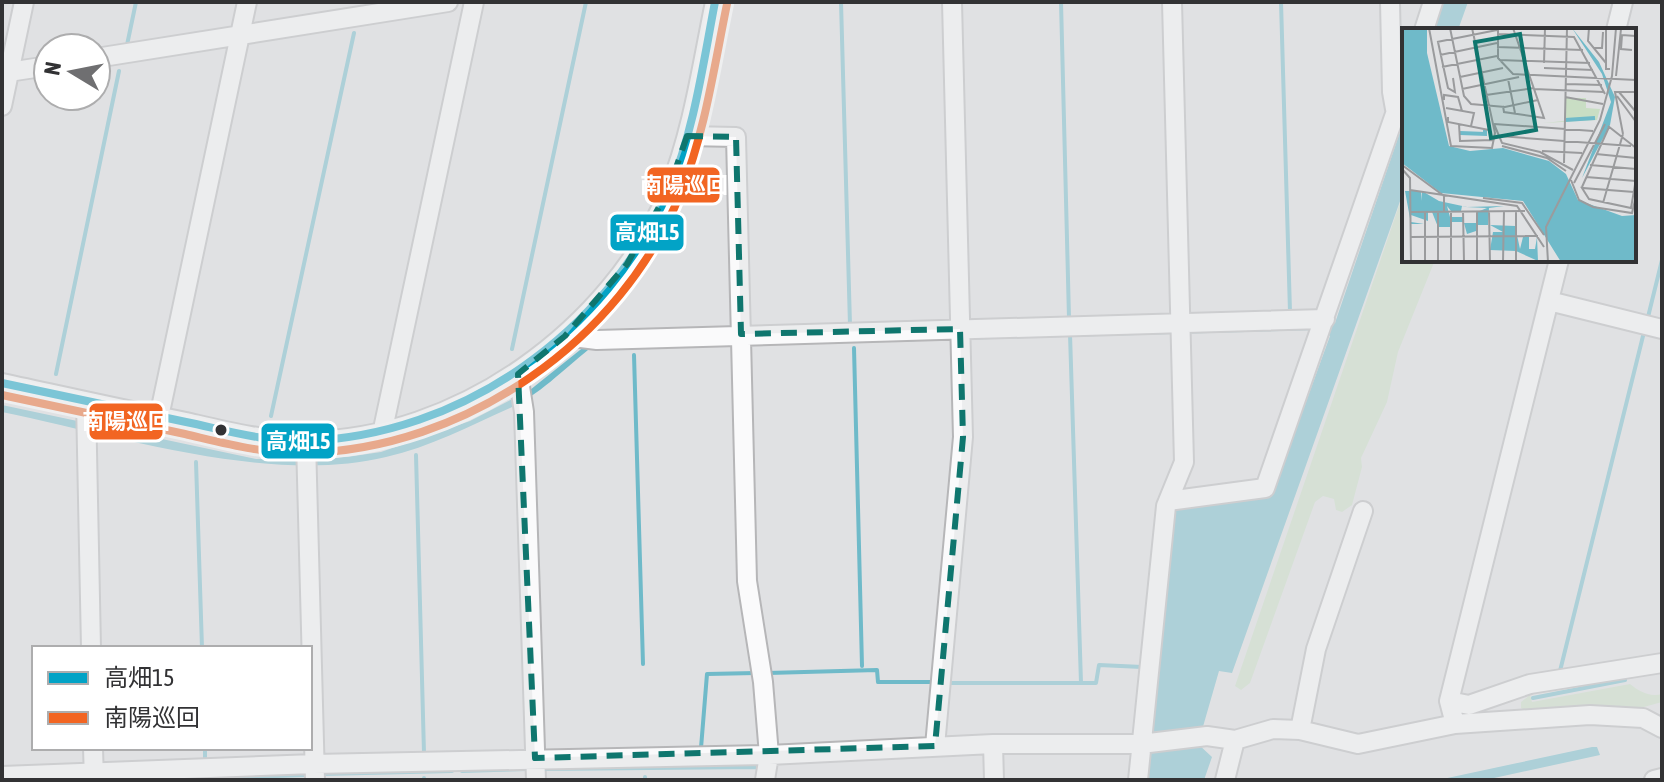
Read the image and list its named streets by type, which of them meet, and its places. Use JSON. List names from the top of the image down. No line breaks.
{"lines":["transit line 高畑15","transit line 南陽巡回"],"legend":["高畑15","南陽巡回"],"north":"left"}
